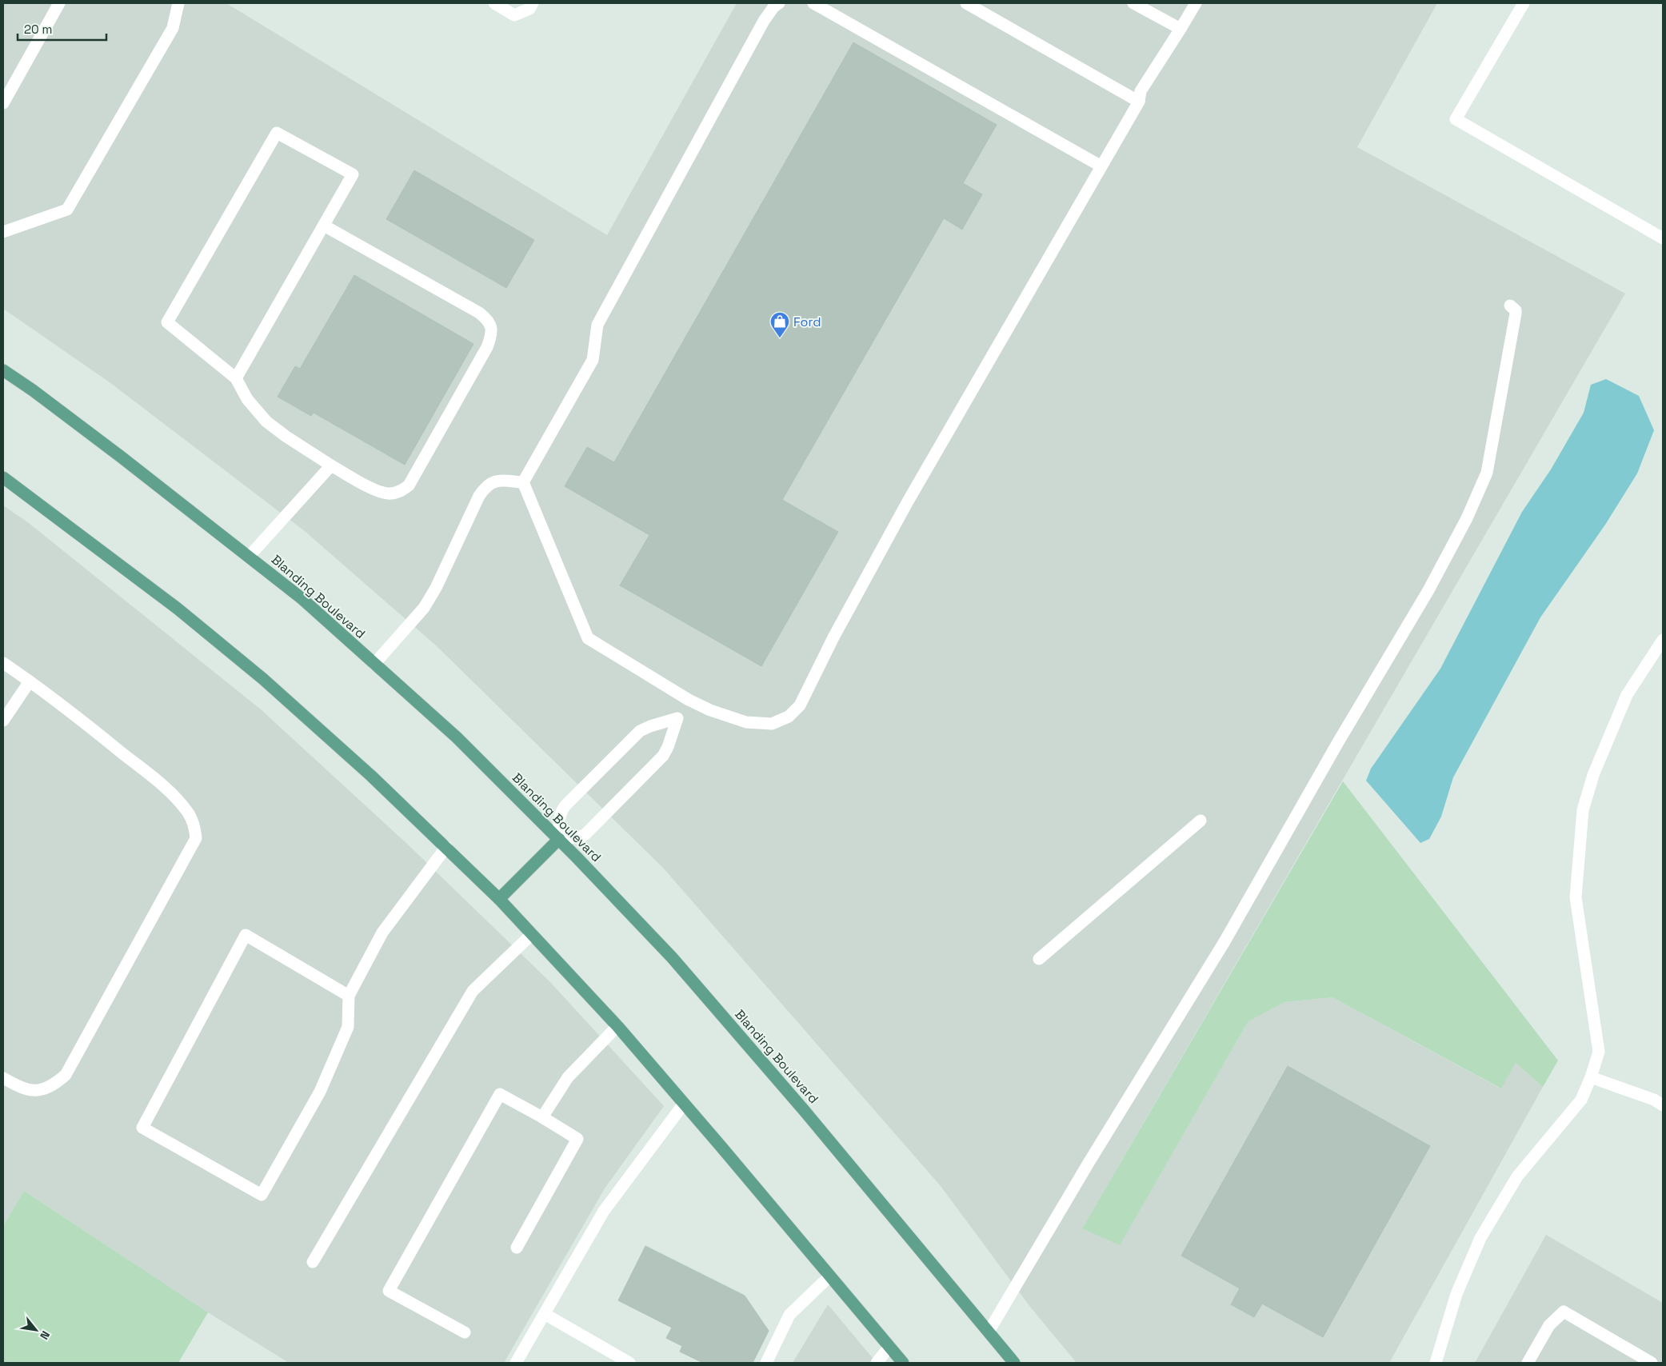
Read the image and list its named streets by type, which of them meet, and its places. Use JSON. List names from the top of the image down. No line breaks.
{"streets":{"main road":["Blanding Boulevard"]},"places":{"shop":["Ford"]},"scale_bar":"20 m","north":"bottom right"}
